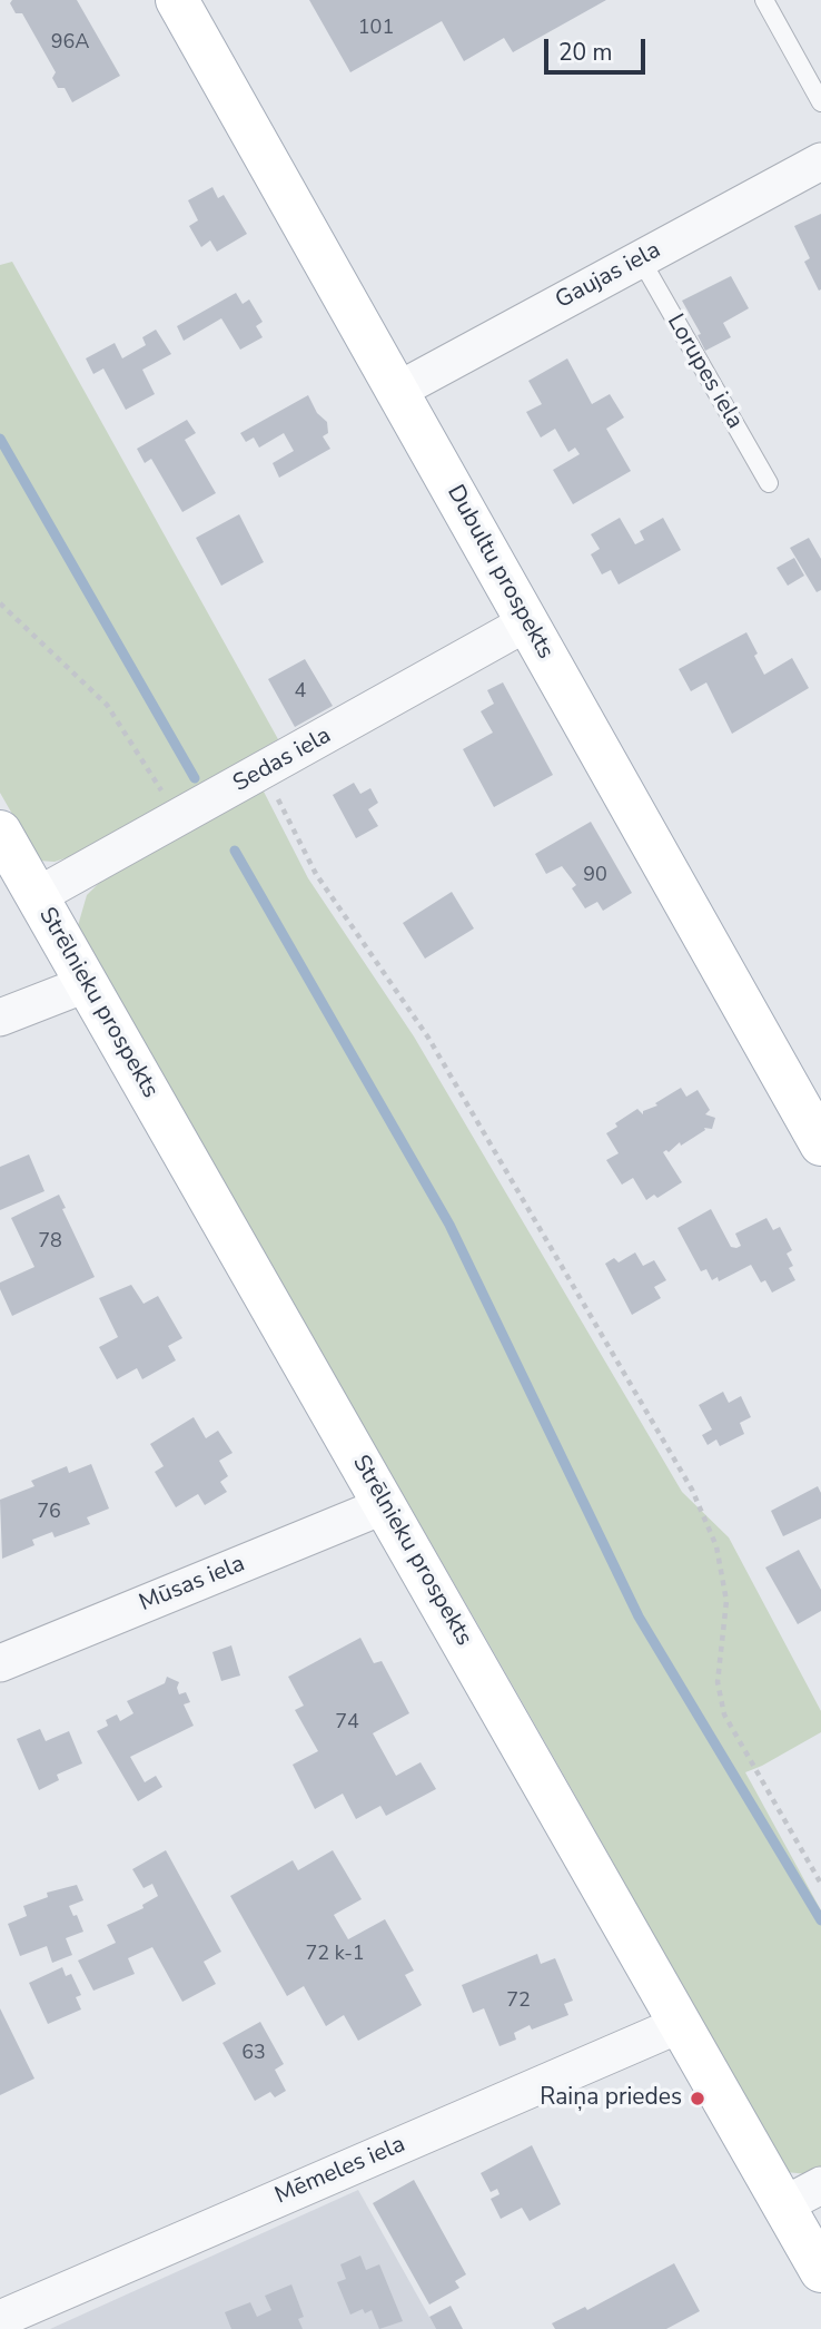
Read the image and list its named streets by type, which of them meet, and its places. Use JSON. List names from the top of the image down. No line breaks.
{"streets":{"main road":["Dubultu prospekts","Strēlnieku prospekts"],"street":["Gaujas iela","Sedas iela","Mūsas iela","Mēmeles iela"],"lane":["Lorupes iela"]},"crossings":[["Gaujas iela","Lorupes iela"],["Gaujas iela","Dubultu prospekts"],["Dubultu prospekts","Sedas iela"],["Sedas iela","Strēlnieku prospekts"],["Strēlnieku prospekts","Mūsas iela"],["Strēlnieku prospekts","Mēmeles iela"]],"places":["Raiņa priedes"],"house_numbers":["101","96A","4","90","78","76","74","72 k-1","72","63"],"scale_bar":"20 m"}
